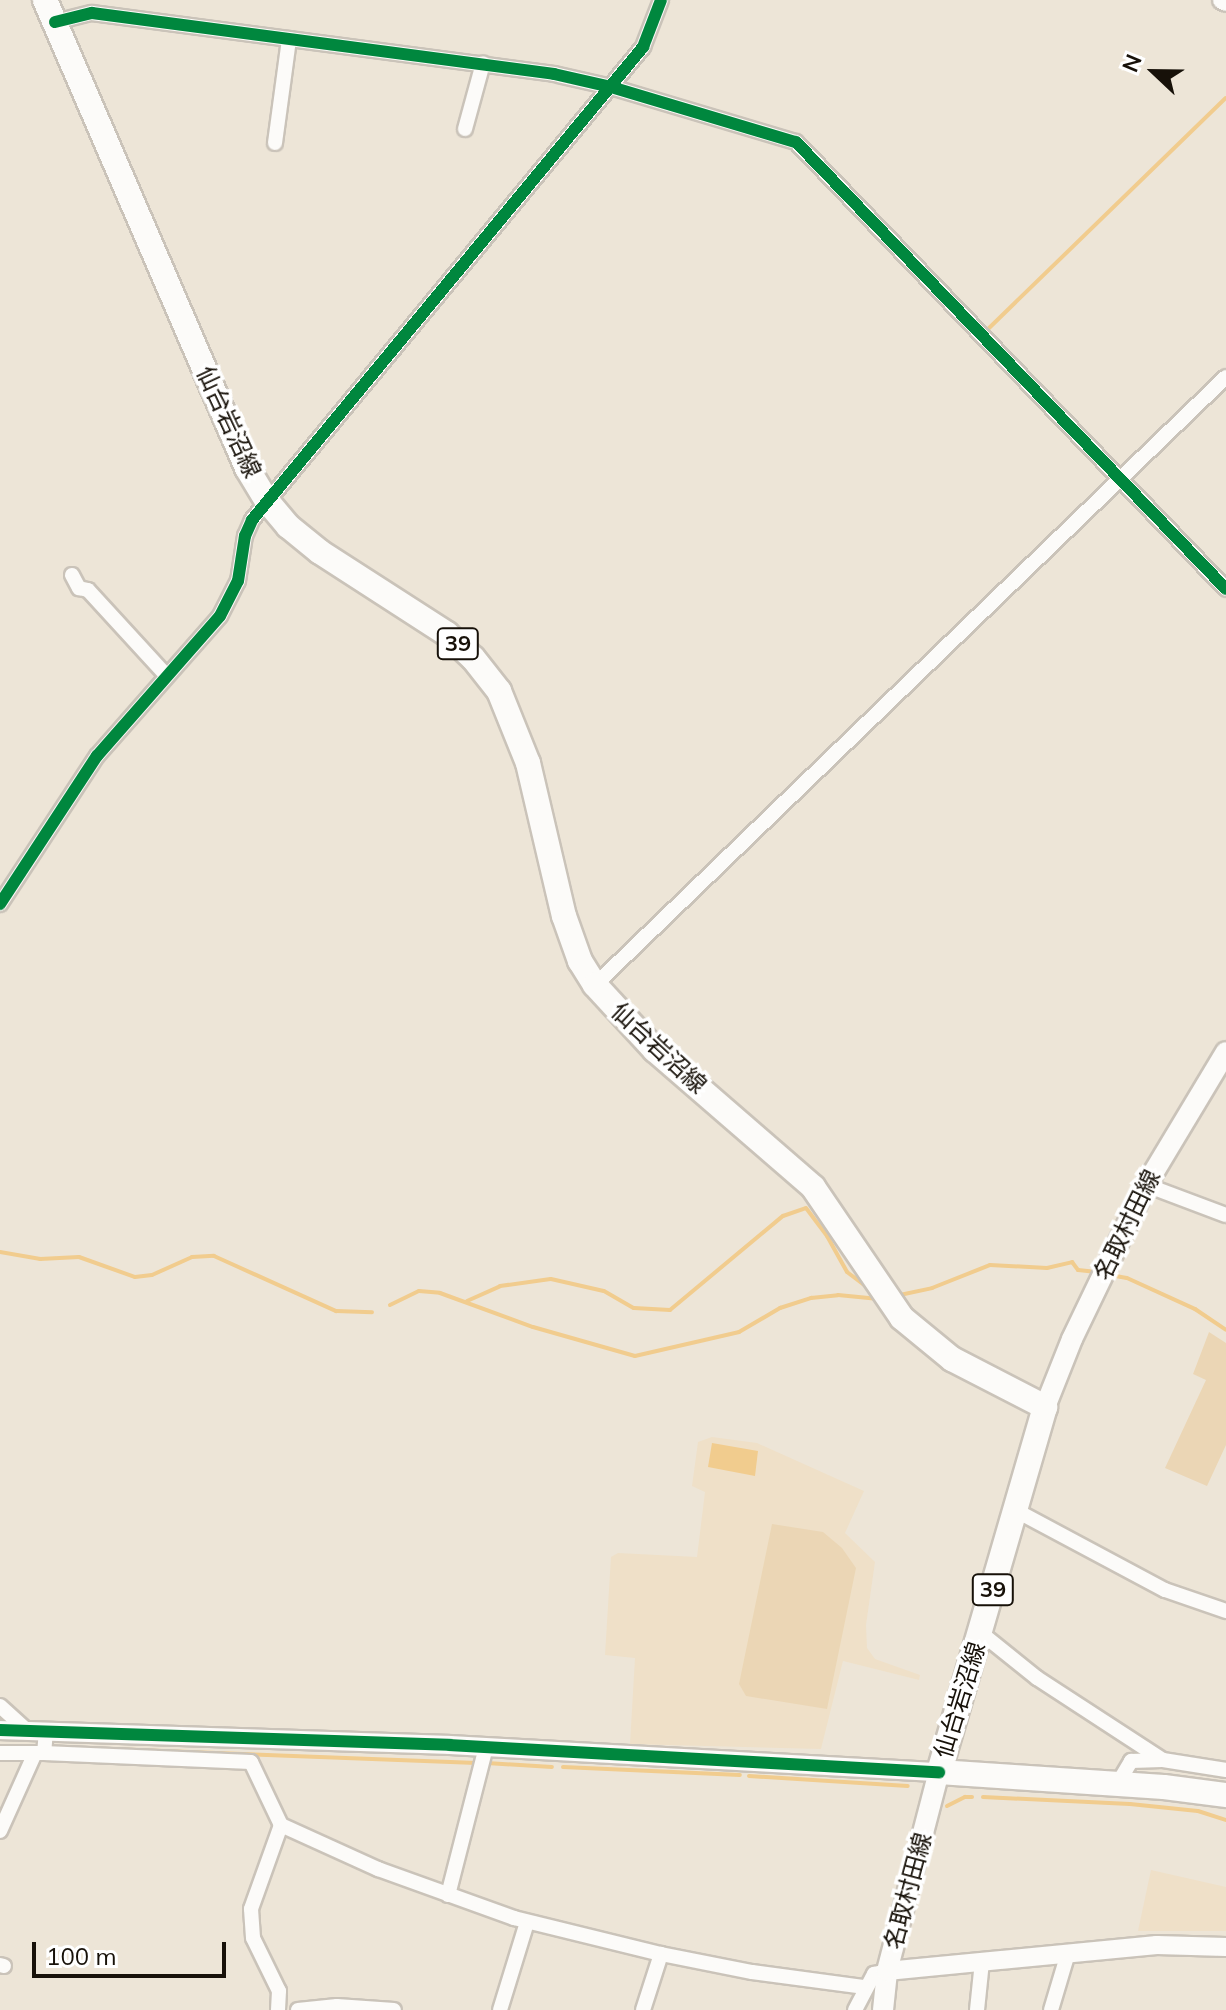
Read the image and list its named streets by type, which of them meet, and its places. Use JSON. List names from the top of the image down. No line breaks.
{"streets":{"main road":["仙台岩沼線","39","名取村田線"]},"crossings":[["仙台岩沼線","名取村田線"]],"scale_bar":"100 m","north":"left"}
